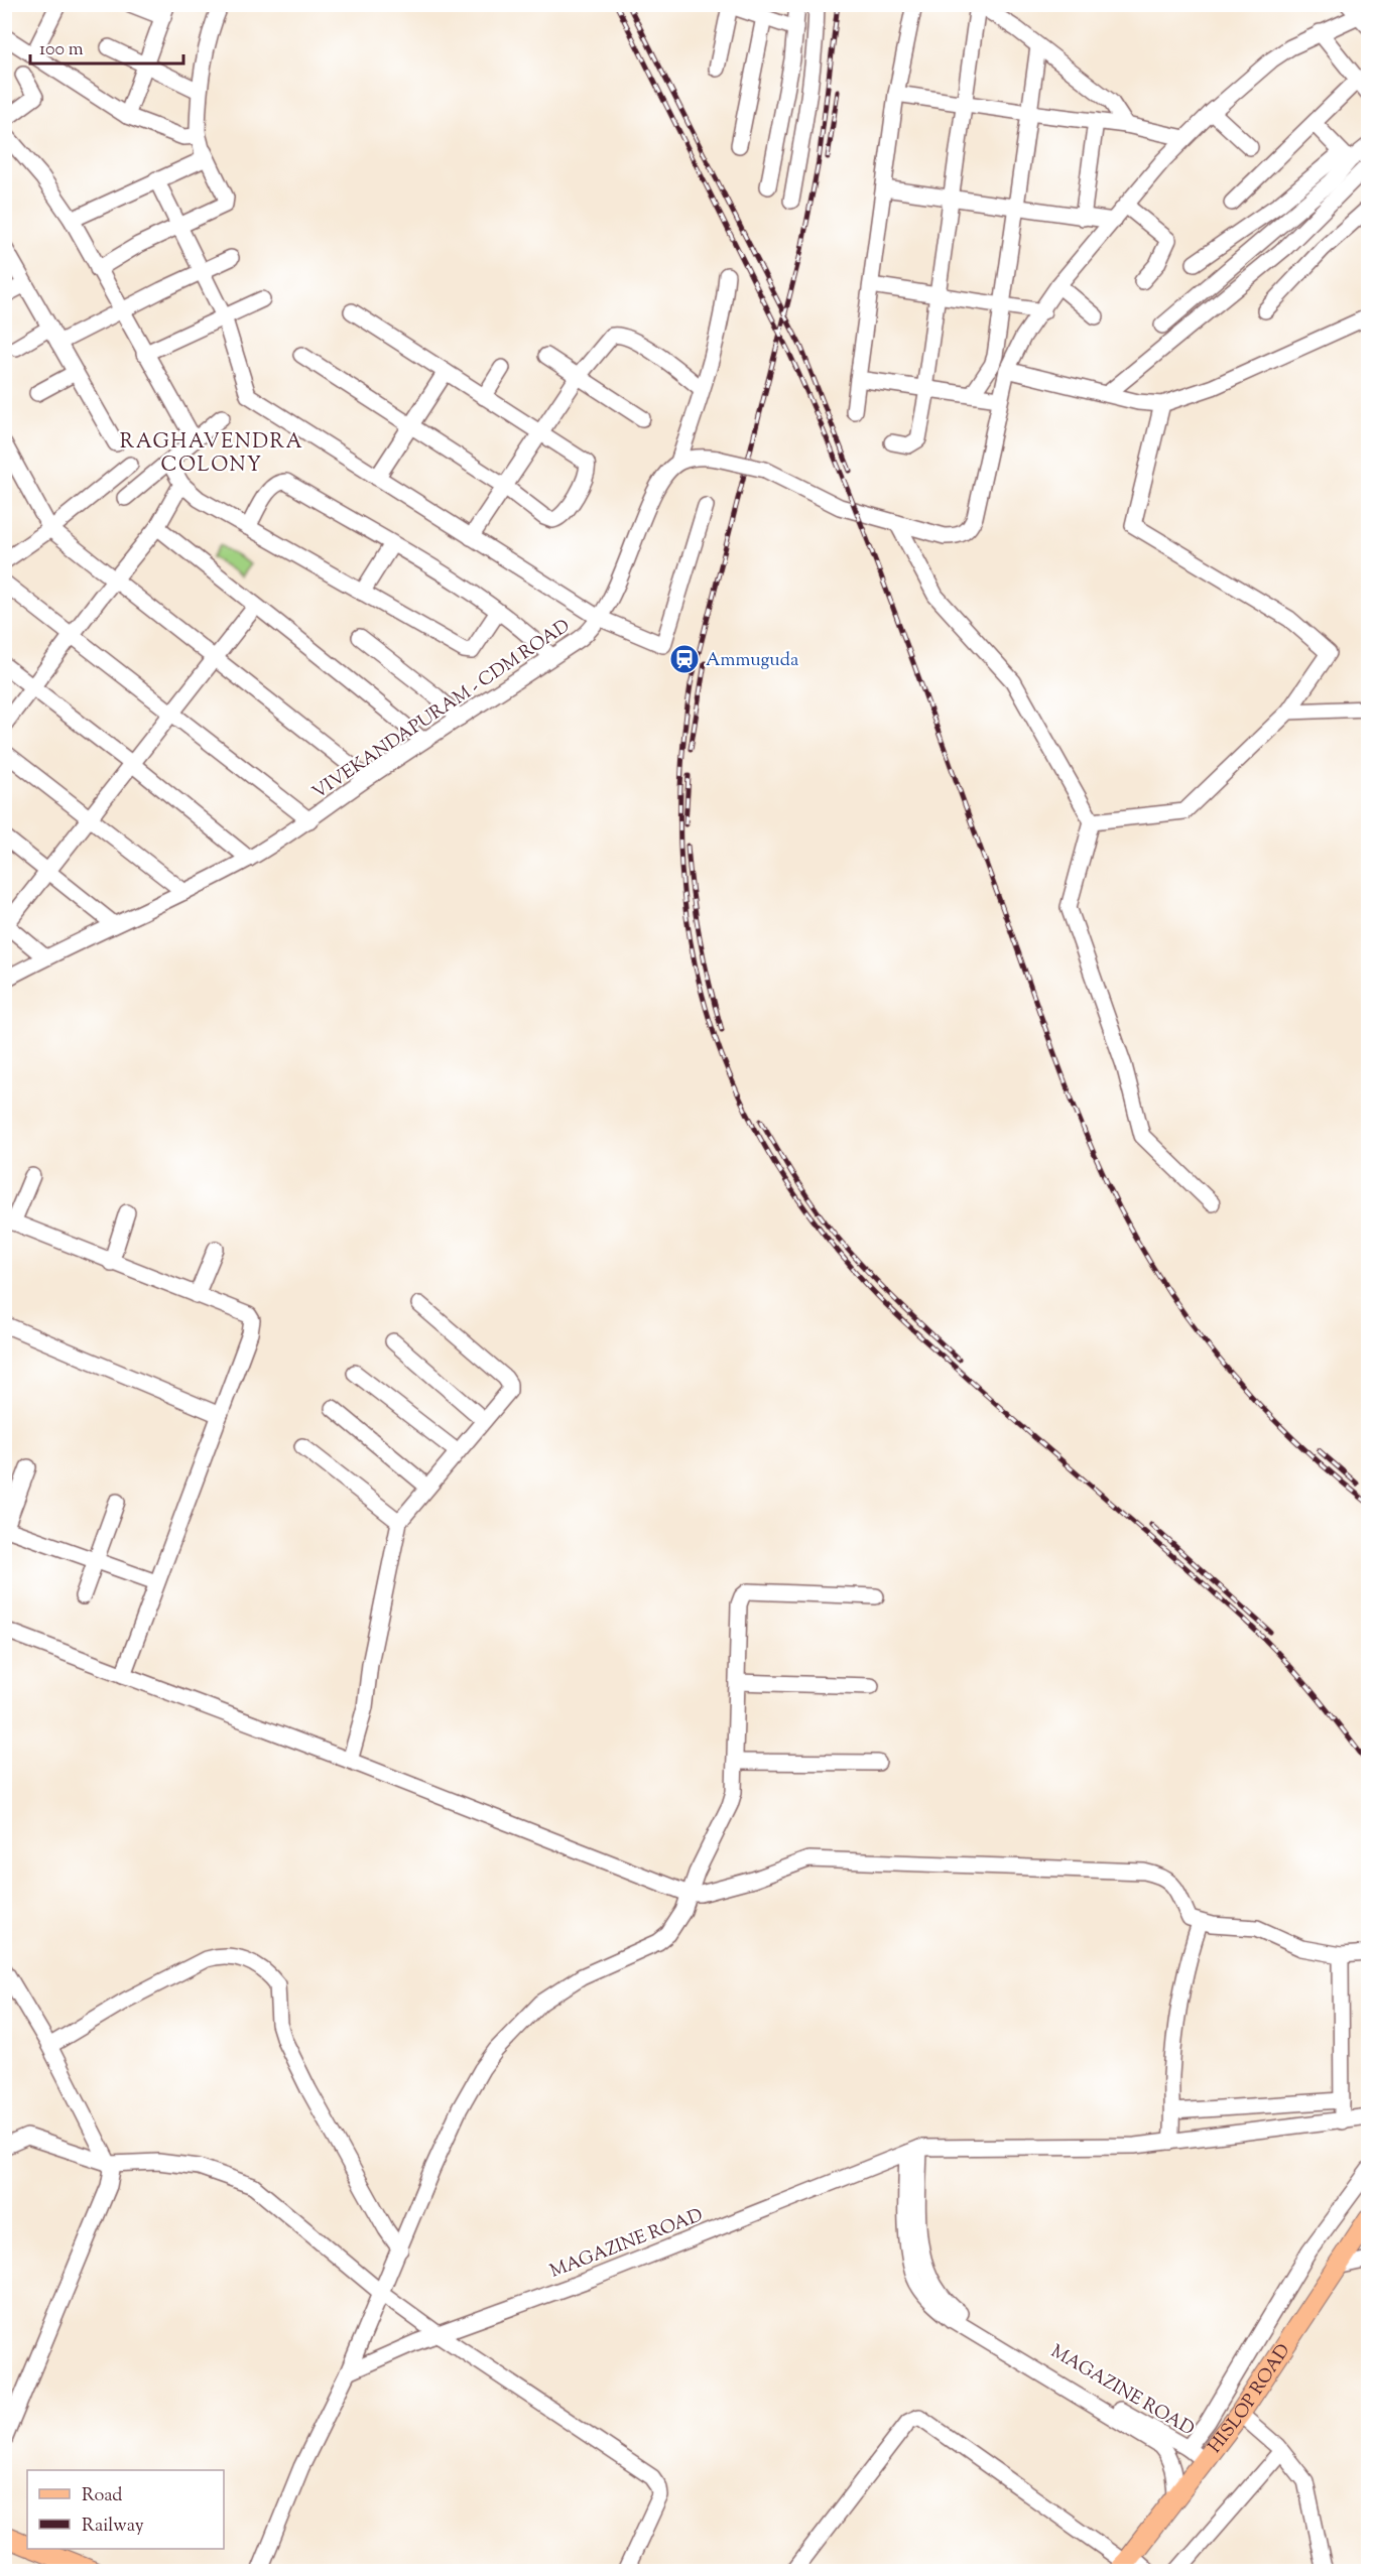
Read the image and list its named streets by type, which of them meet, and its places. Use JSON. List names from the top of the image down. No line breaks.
{"streets":{"main road":["HISLOP ROAD"],"street":["VIVEKANDAPURAM - CDM ROAD","MAGAZINE ROAD"]},"crossings":[["MAGAZINE ROAD","HISLOP ROAD"]],"districts":["RAGHAVENDRA COLONY"],"places":{"station":["Ammuguda"]},"legend":["Road","Railway"],"scale_bar":"100 m"}
